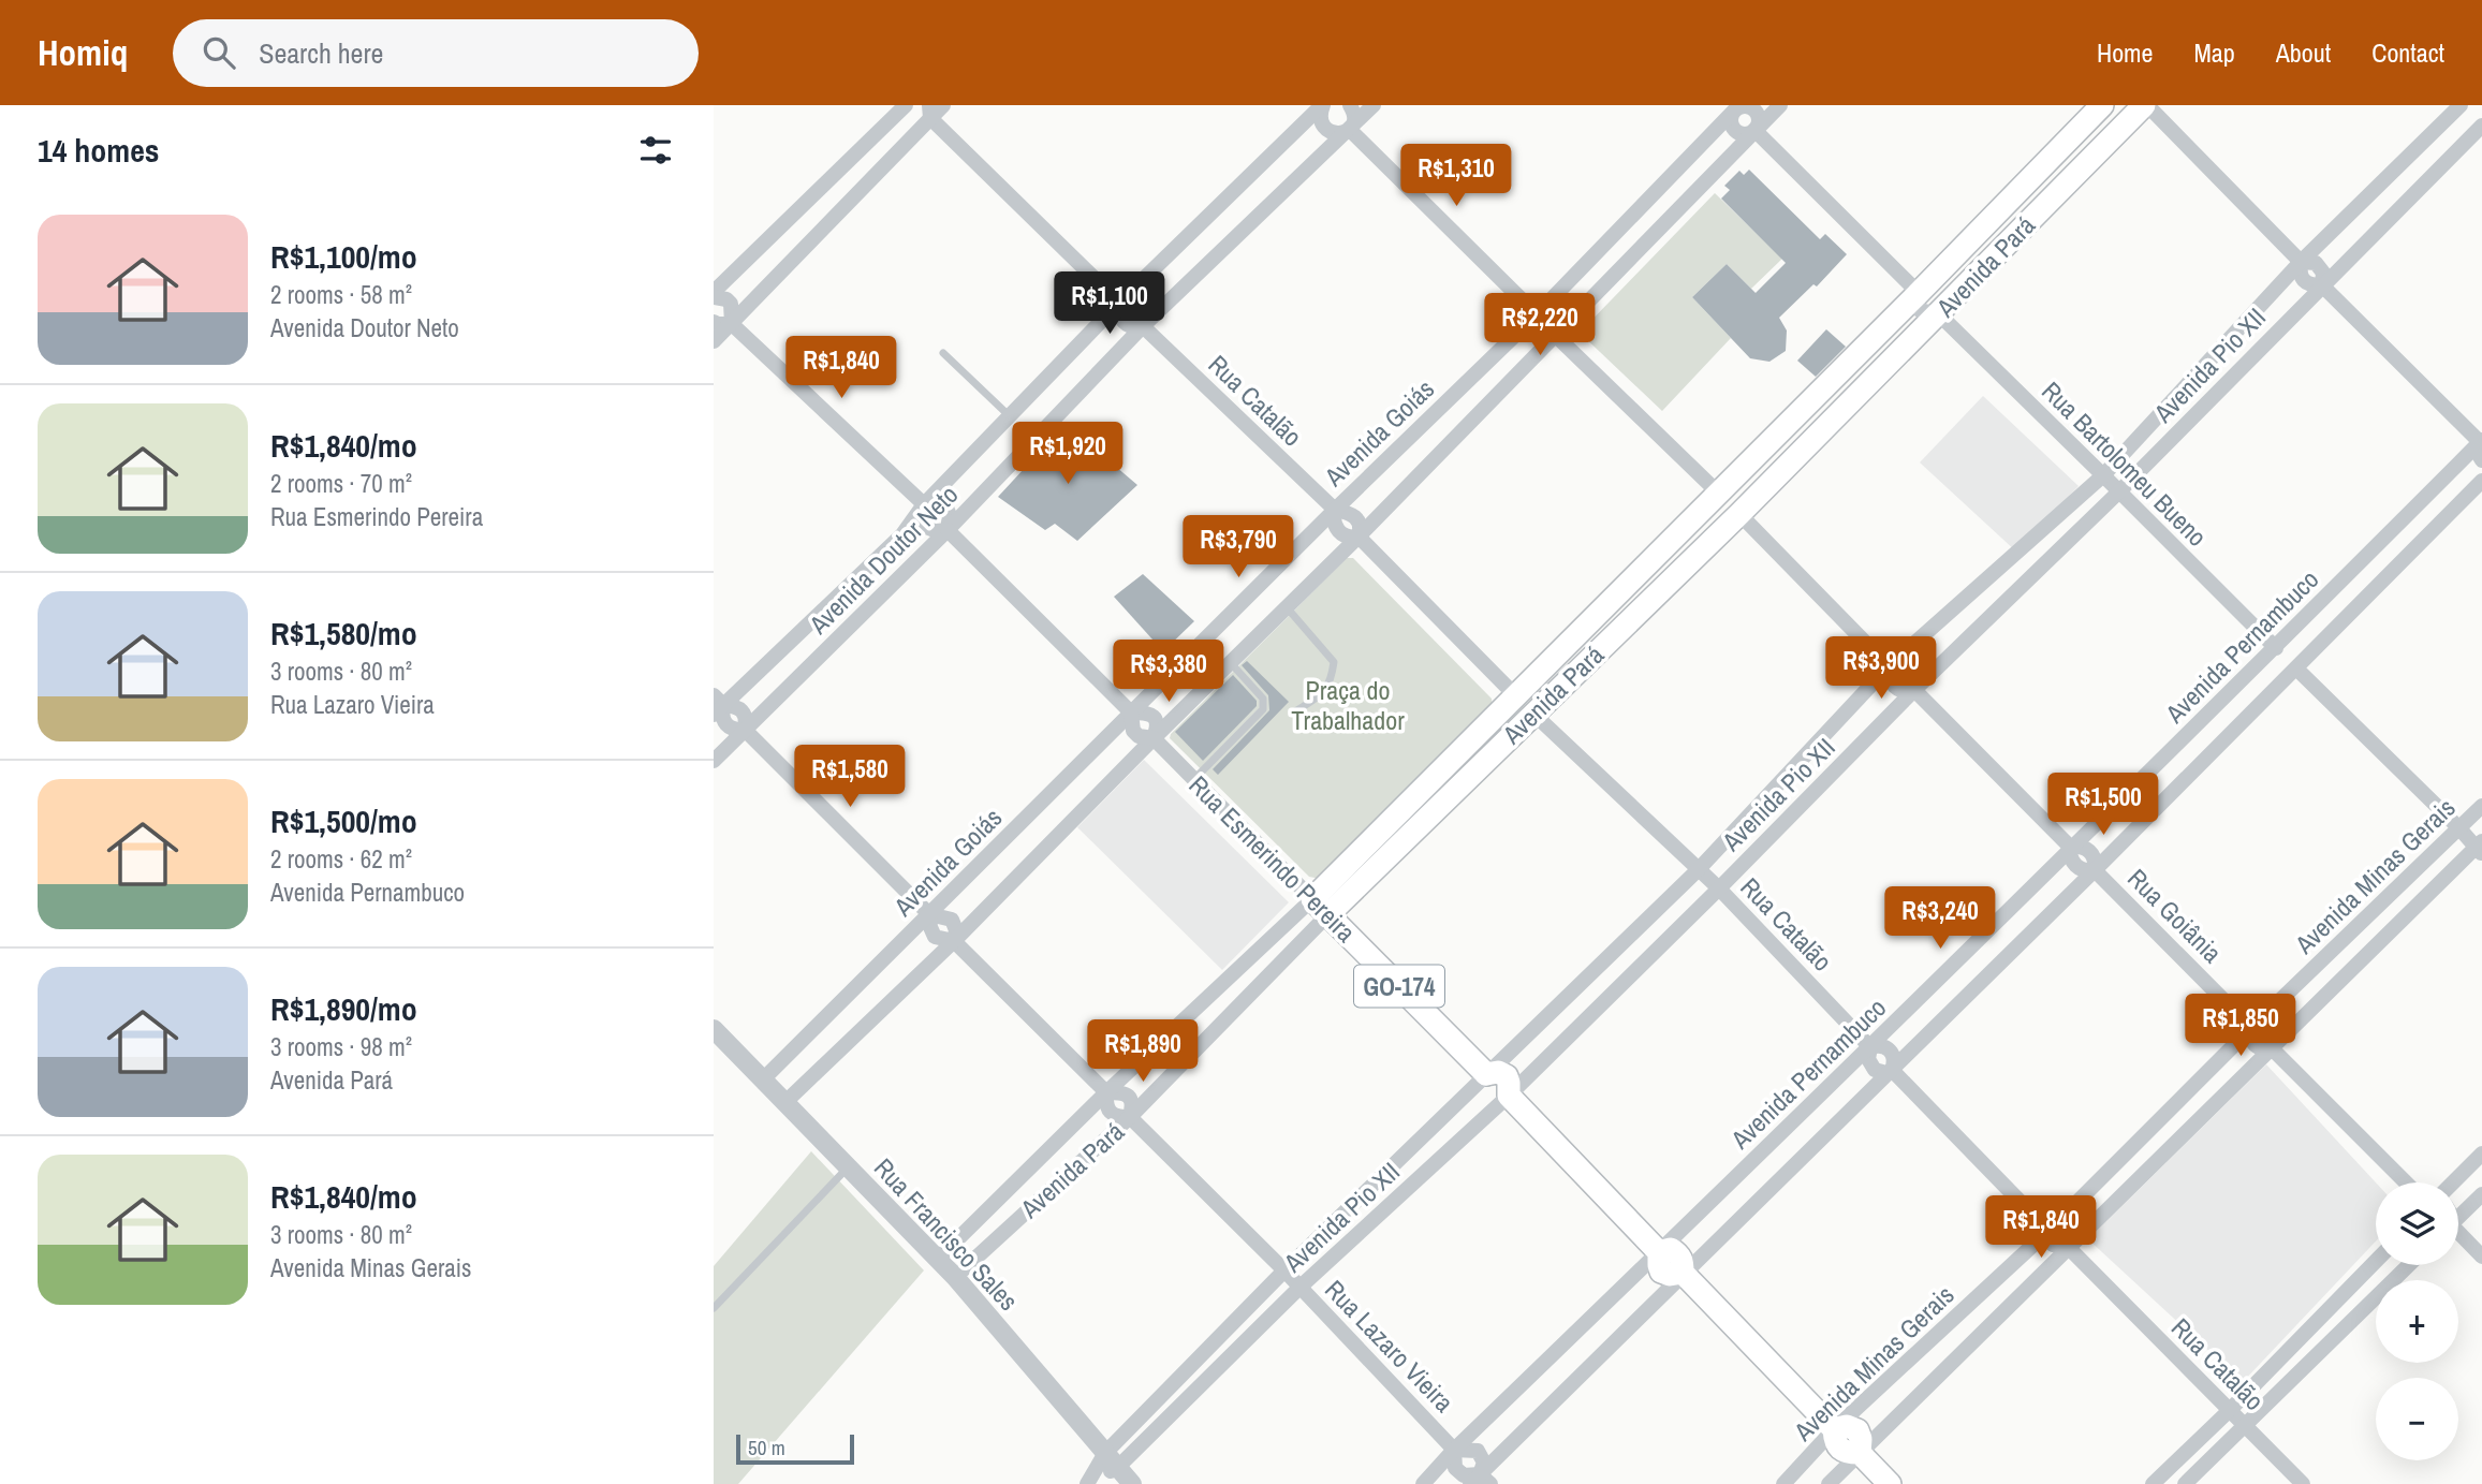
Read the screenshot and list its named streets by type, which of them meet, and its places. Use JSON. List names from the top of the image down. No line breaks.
{"streets":{"main road":["Avenida Pará","Rua Esmerindo Pereira","GO-174"],"street":["Avenida Pio XII","Rua Catalão","Avenida Goiás","Rua Bartolomeu Bueno","Avenida Doutor Neto","Avenida Pernambuco","Avenida Minas Gerais","Rua Goiânia","Rua Francisco Sales","Rua Lazaro Vieira"]},"crossings":[["Avenida Pará","Rua Catalão"],["Avenida Pará","Rua Bartolomeu Bueno"],["Avenida Pará","Rua Esmerindo Pereira"],["Avenida Pará","Rua Goiânia"],["Avenida Pará","Rua Francisco Sales"],["Avenida Pará","Rua Lazaro Vieira"],["Avenida Pio XII","Rua Catalão"],["Avenida Pio XII","Rua Bartolomeu Bueno"],["Avenida Pio XII","Rua Esmerindo Pereira"],["Avenida Pio XII","Rua Goiânia"],["Avenida Pio XII","Rua Francisco Sales"],["Avenida Pio XII","Rua Lazaro Vieira"],["Rua Catalão","Avenida Goiás"],["Rua Catalão","Avenida Doutor Neto"],["Rua Catalão","Avenida Pernambuco"],["Rua Catalão","Avenida Minas Gerais"],["Avenida Goiás","Rua Bartolomeu Bueno"],["Avenida Goiás","Rua Esmerindo Pereira"],["Avenida Goiás","Rua Goiânia"],["Avenida Goiás","Rua Francisco Sales"],["Avenida Goiás","Rua Lazaro Vieira"],["Rua Bartolomeu Bueno","Avenida Pernambuco"],["Rua Bartolomeu Bueno","Avenida Minas Gerais"],["Avenida Doutor Neto","Rua Esmerindo Pereira"],["Avenida Doutor Neto","Rua Goiânia"],["Avenida Doutor Neto","Rua Lazaro Vieira"],["Avenida Pernambuco","Rua Esmerindo Pereira"],["Avenida Pernambuco","Rua Goiânia"],["Avenida Pernambuco","Rua Lazaro Vieira"],["Rua Esmerindo Pereira","Avenida Minas Gerais"],["Avenida Minas Gerais","Rua Goiânia"]],"parks":["Praça do Trabalhador"],"scale_bar":"50 m","page":{"header":"Homiq","search":"Search here","nav":["Home","Map","About","Contact"],"heading":"14 homes","price":["R$1,310","R$1,100","R$2,220","R$1,840","R$1,920","R$3,790","R$3,900","R$3,380","R$1,580","R$1,500","R$3,240","R$1,850","R$1,890","R$1,840"],"list":[{"name":"R$1,100/mo","note":"2 rooms · 58 m² · Avenida Doutor Neto"},{"name":"R$1,840/mo","note":"2 rooms · 70 m² · Rua Esmerindo Pereira"},{"name":"R$1,580/mo","note":"3 rooms · 80 m² · Rua Lazaro Vieira"},{"name":"R$1,500/mo","note":"2 rooms · 62 m² · Avenida Pernambuco"},{"name":"R$1,890/mo","note":"3 rooms · 98 m² · Avenida Pará"},{"name":"R$1,840/mo","note":"3 rooms · 80 m² · Avenida Minas Gerais"}],"map_buttons":["+","−"],"scale":"50 m"}}
